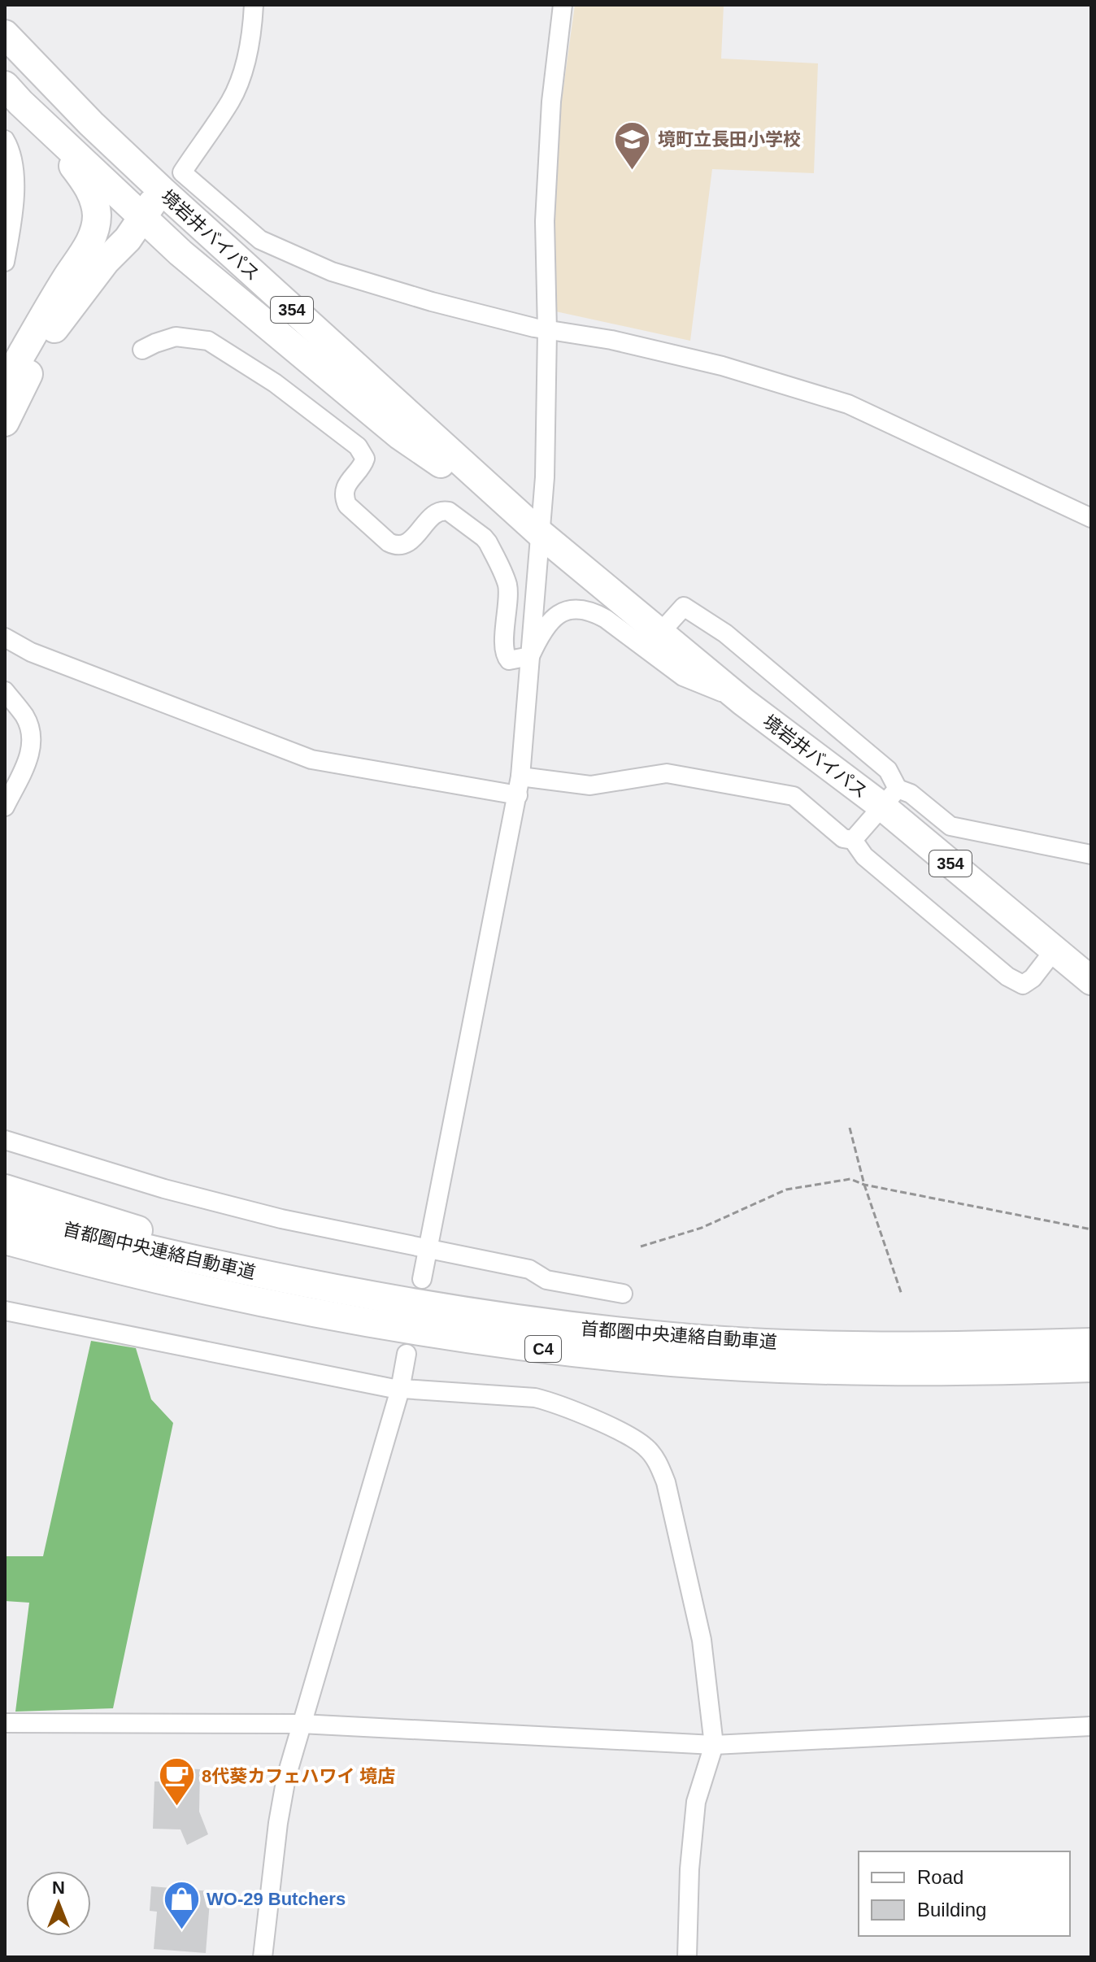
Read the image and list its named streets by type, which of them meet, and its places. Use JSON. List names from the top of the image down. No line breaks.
{"streets":{"highway":["境岩井バイパス","354","首都圏中央連絡自動車道","C4"]},"places":{"school or university":["境町立長田小学校"],"cafe":["8代葵カフェハワイ 境店"],"shop":["WO-29 Butchers"]},"legend":["Road","Building"],"north":"top"}
